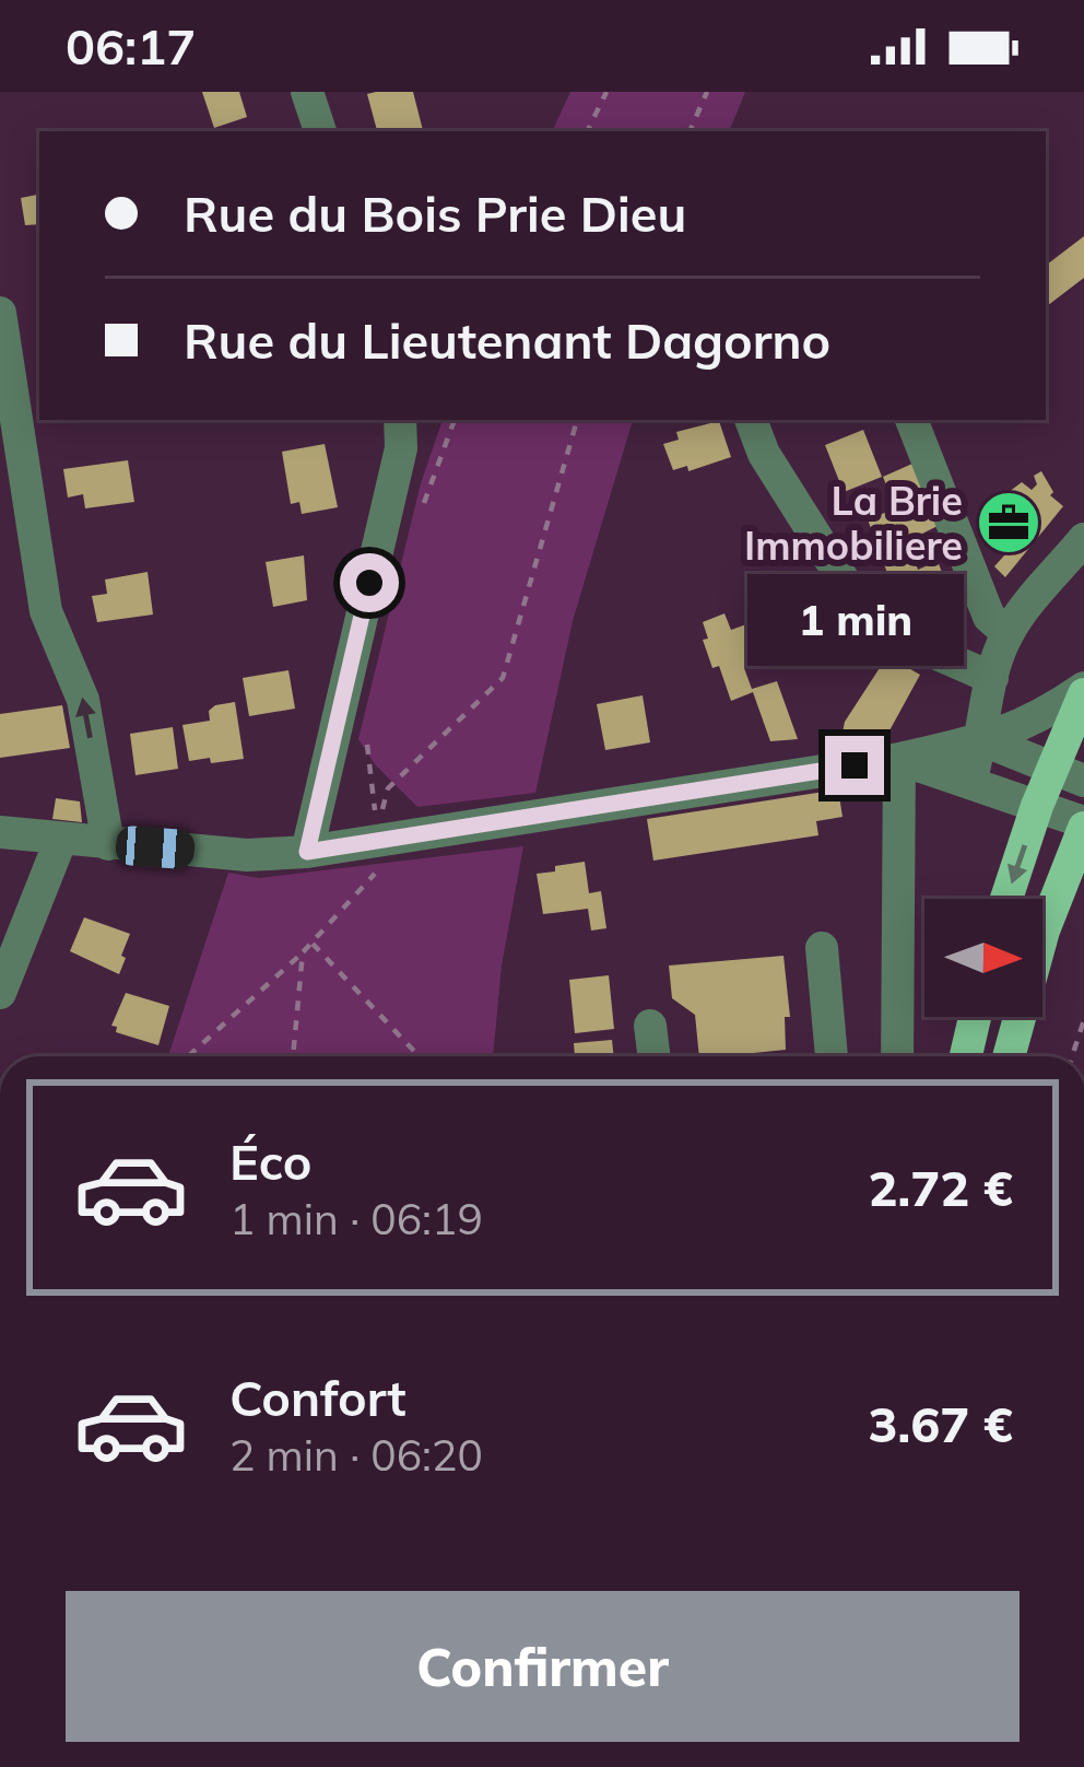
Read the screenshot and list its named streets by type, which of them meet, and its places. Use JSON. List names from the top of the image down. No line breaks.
{"places":{"office":["La Brie Immobiliere"]},"north":"right","page":{"status":"06:17","banner":["Rue du Bois Prie Dieu","Rue du Lieutenant Dagorno"],"bubble":"1 min","list":[{"name":"Éco","note":"1 min · 06:19","value":"2.72 €"},{"name":"Confort","note":"2 min · 06:20","value":"3.67 €"}],"buttons":"Confirmer"}}
